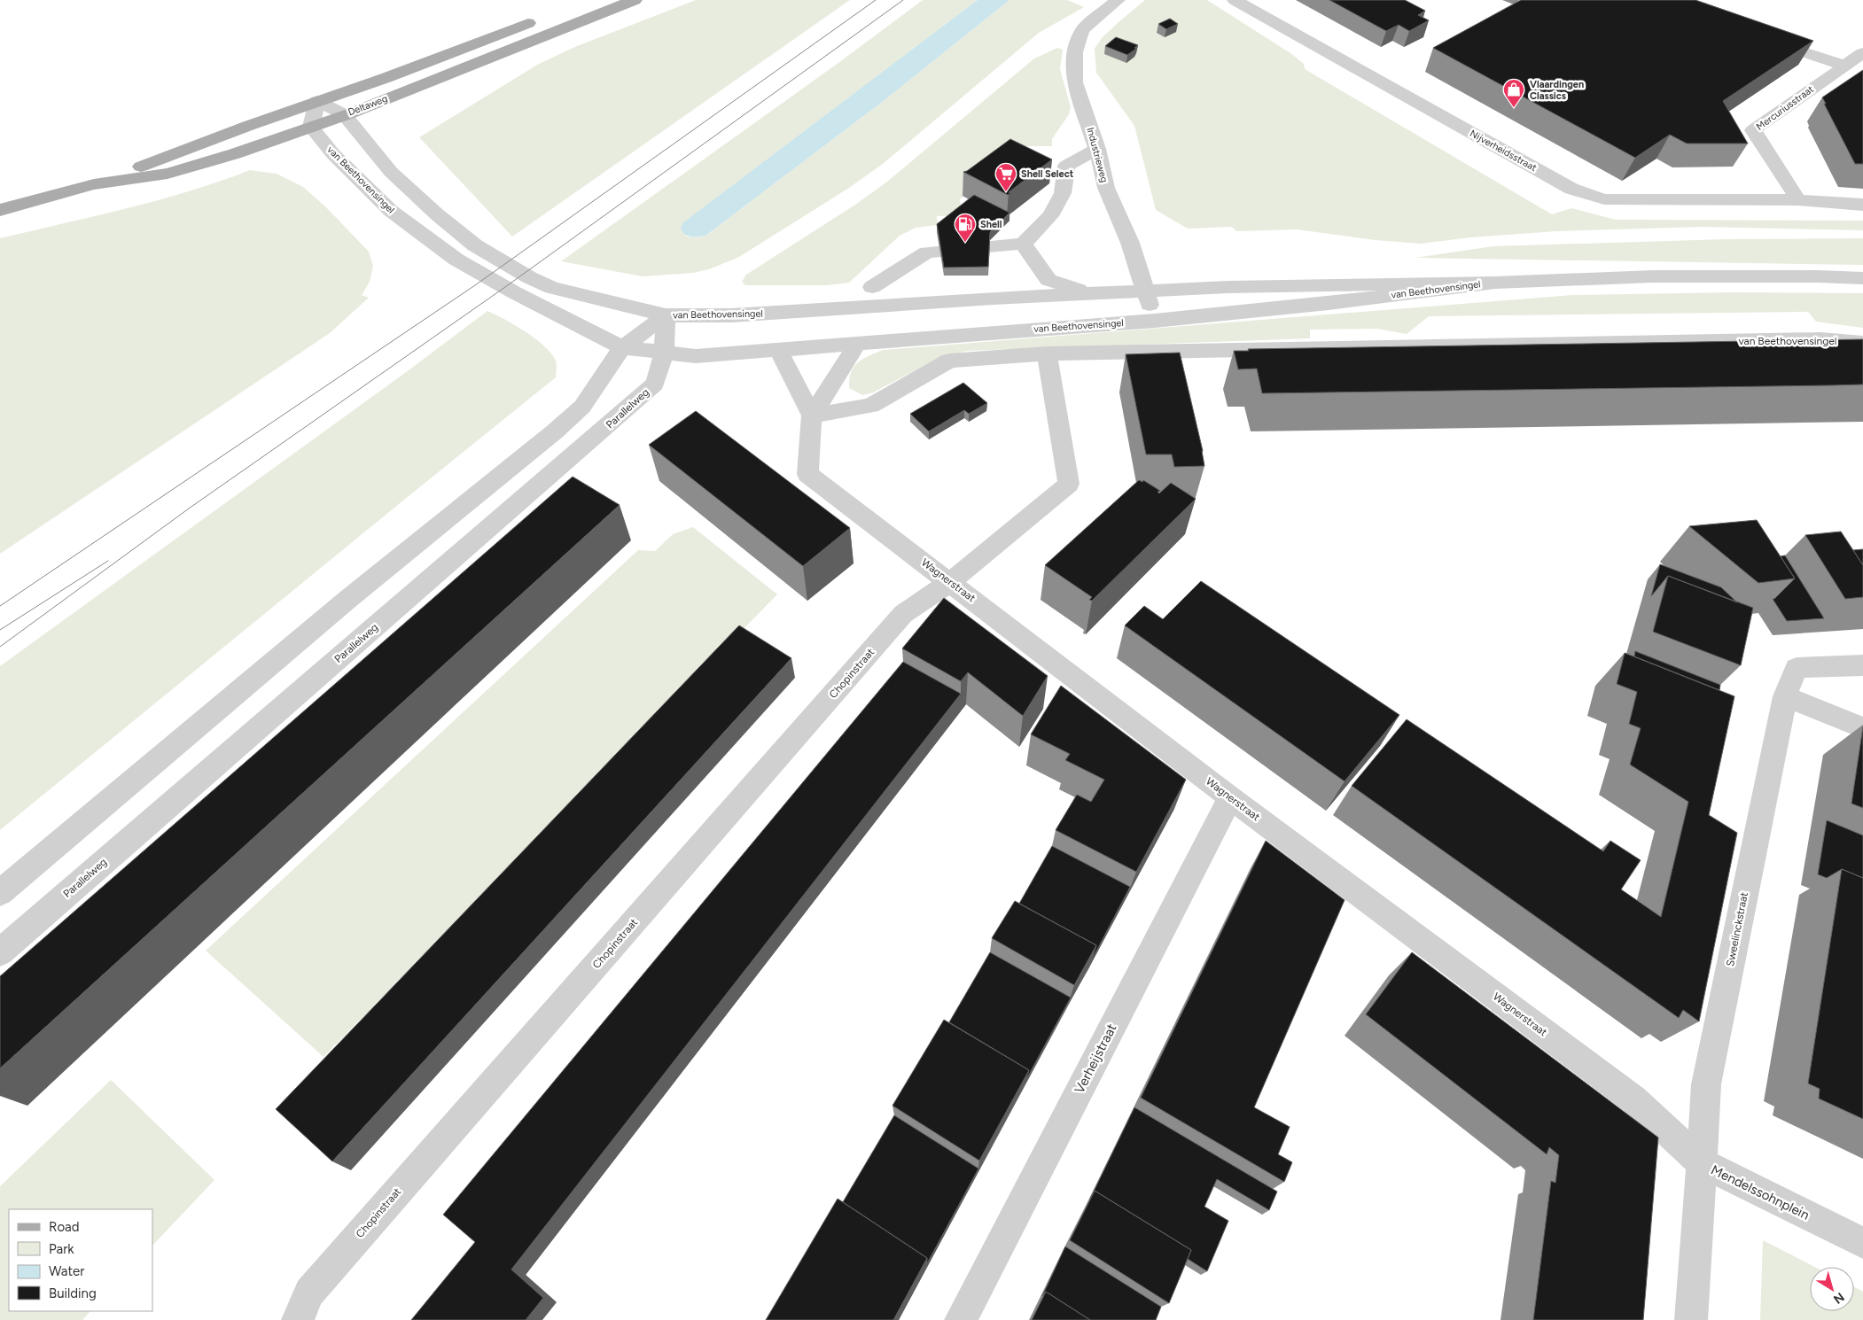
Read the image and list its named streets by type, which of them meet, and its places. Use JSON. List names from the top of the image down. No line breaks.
{"streets":{"main road":["Deltaweg"],"street":["Mercuriusstraat","Nijverheidsstraat","Industrieweg","van Beethovensingel","Parallelweg","Wagnerstraat","Chopinstraat","Sweelinckstraat","Verheijstraat","Mendelssohnplein"]},"crossings":[["Deltaweg","van Beethovensingel"],["Mercuriusstraat","Nijverheidsstraat"],["Industrieweg","van Beethovensingel"],["van Beethovensingel","Parallelweg"],["van Beethovensingel","Wagnerstraat"],["Wagnerstraat","Chopinstraat"],["Wagnerstraat","Sweelinckstraat"],["Wagnerstraat","Verheijstraat"],["Wagnerstraat","Mendelssohnplein"],["Sweelinckstraat","Mendelssohnplein"]],"places":{"shop":["Vlaardingen Classics"],"supermarket":["Shell Select"],"fuel station":["Shell"]},"legend":["Road","Park","Water","Building"],"north":"bottom right"}
